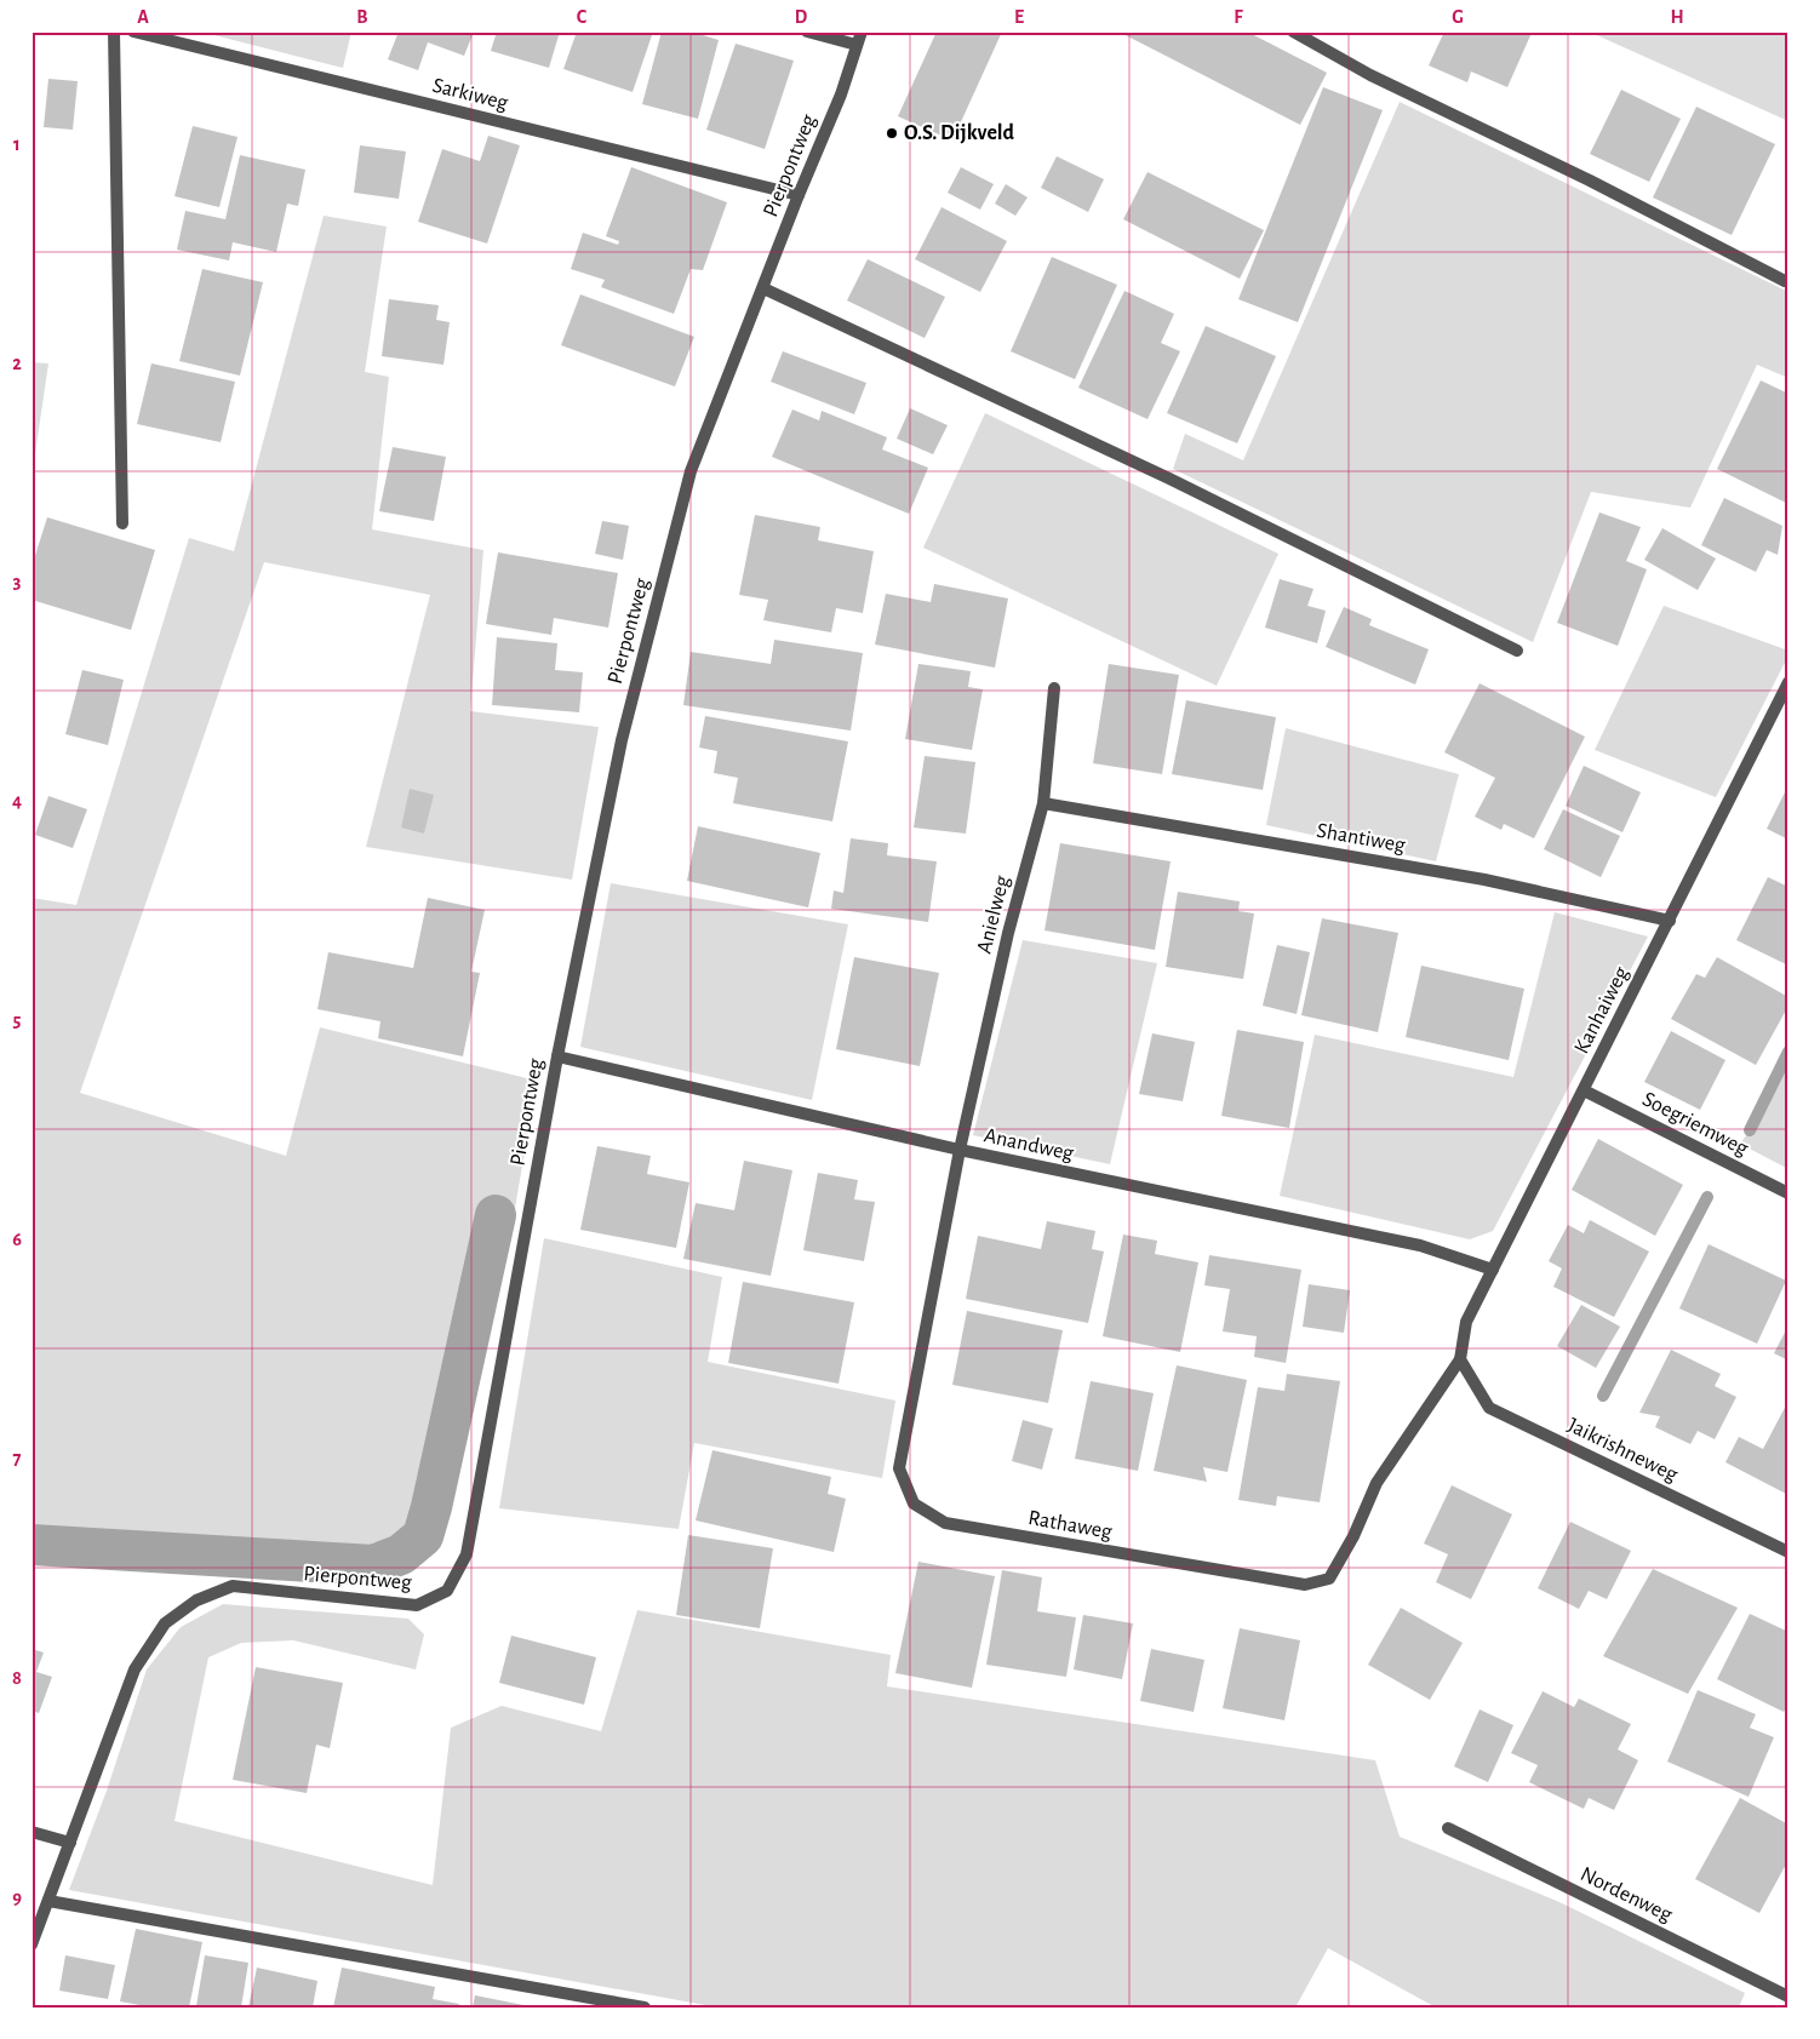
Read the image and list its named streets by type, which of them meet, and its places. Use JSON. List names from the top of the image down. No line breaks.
{"streets":{"street":["Sarkiweg","Pierpontweg","Shantiweg","Anielweg","Kanhaiweg","Soegriemweg","Anandweg","Jaikrishneweg","Rathaweg","Nordenweg"]},"crossings":[["Sarkiweg","Pierpontweg"],["Pierpontweg","Anandweg"],["Shantiweg","Anielweg"],["Shantiweg","Kanhaiweg"],["Anielweg","Anandweg"],["Anielweg","Rathaweg"],["Kanhaiweg","Soegriemweg"],["Kanhaiweg","Anandweg"],["Kanhaiweg","Jaikrishneweg"],["Kanhaiweg","Rathaweg"],["Anandweg","Rathaweg"],["Jaikrishneweg","Rathaweg"]],"places":["O.S. Dijkveld"],"grid":{"columns":["A","B","C","D","E","F","G","H"],"rows":["1","2","3","4","5","6","7","8","9"]}}
